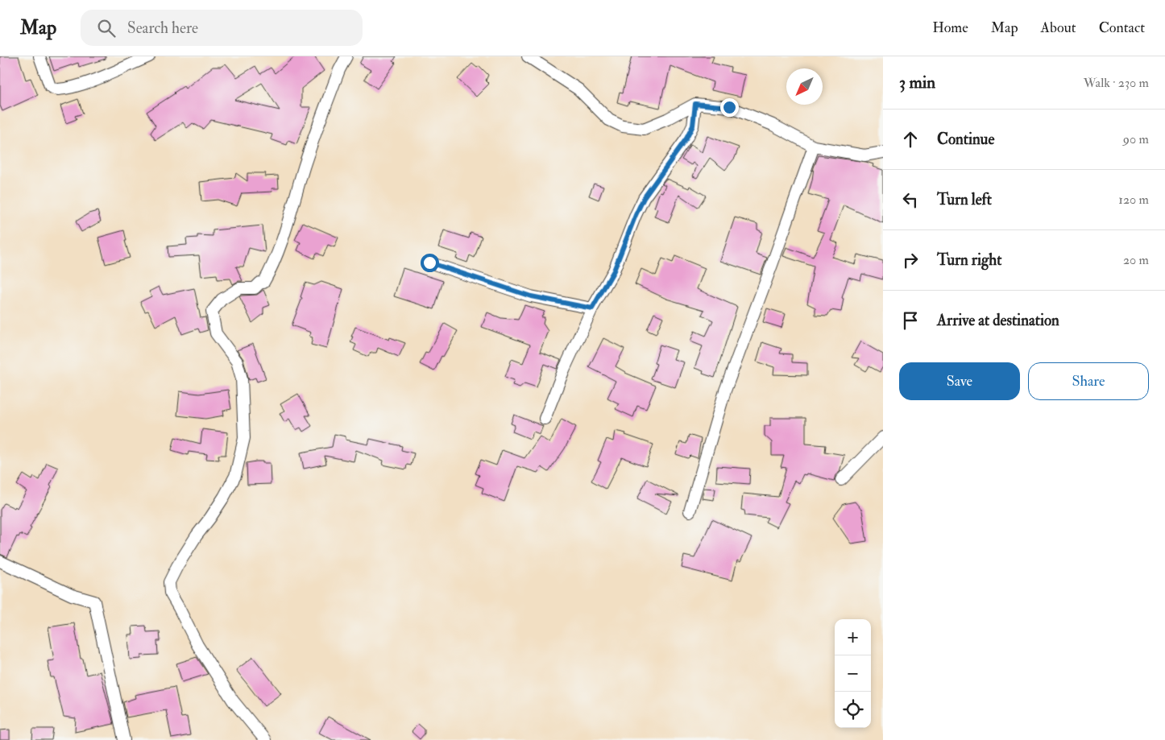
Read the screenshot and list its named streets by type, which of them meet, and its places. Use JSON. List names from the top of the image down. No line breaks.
{"north":"bottom left","page":{"header":"Map","search":"Search here","nav":["Home","Map","About","Contact"],"heading":["3 min","Walk · 230 m"],"list":[["Continue","90 m"],["Turn left","120 m"],["Turn right","20 m"],"Arrive at destination"],"buttons":["Save","Share"],"map_buttons":["+","−"]}}
